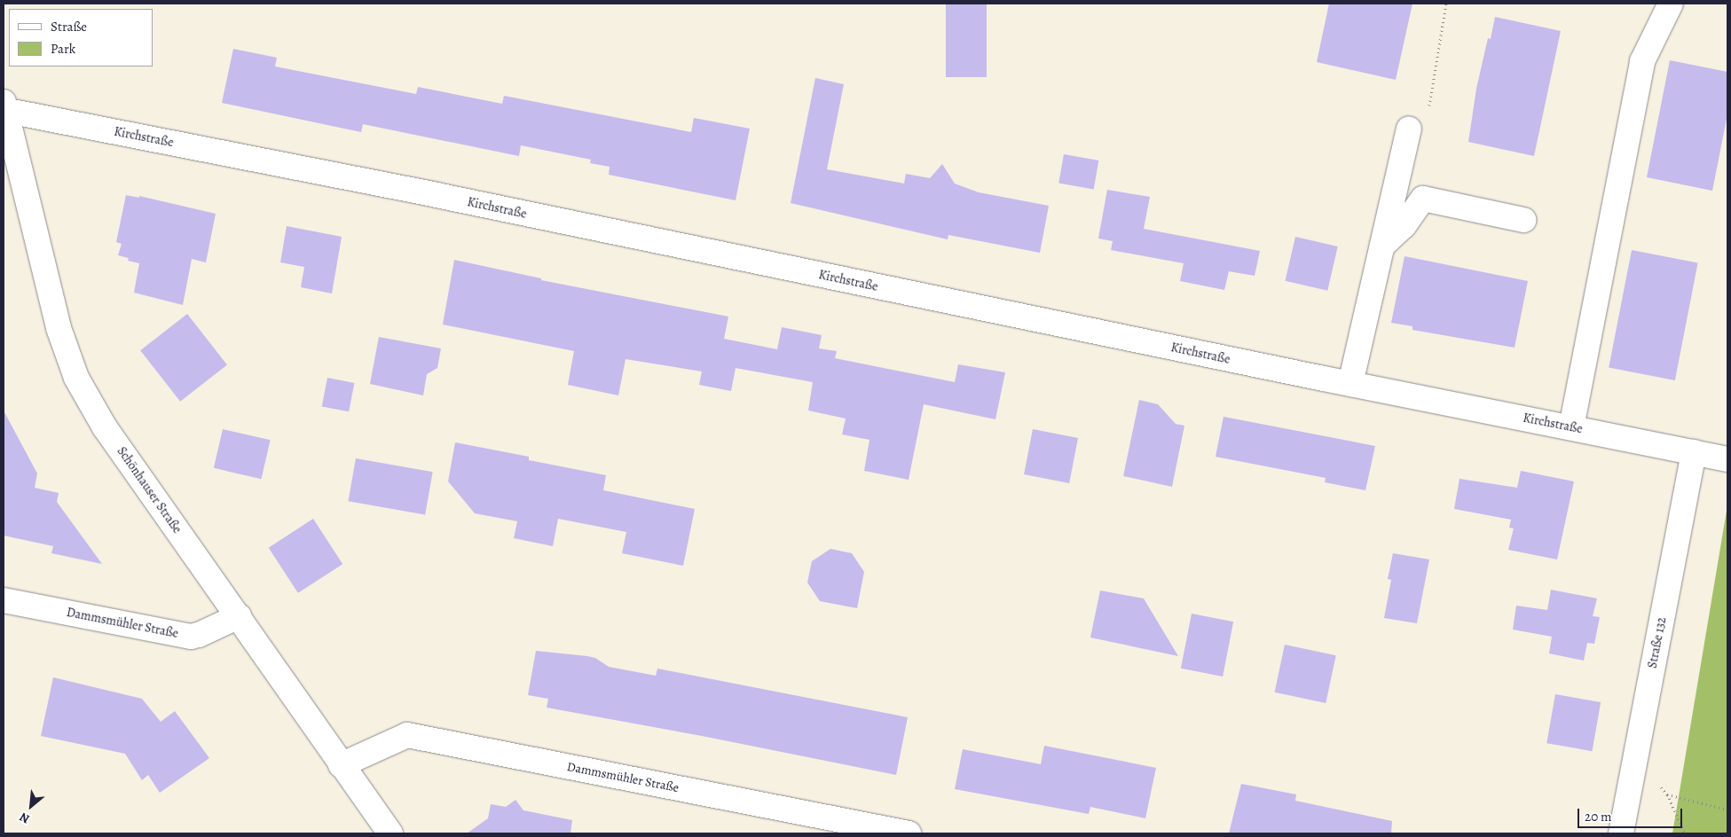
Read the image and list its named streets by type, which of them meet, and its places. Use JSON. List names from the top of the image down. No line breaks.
{"streets":{"street":["Kirchstraße","Schönhauser Straße","Dammsmühler Straße","Straße 132"]},"crossings":[["Kirchstraße","Schönhauser Straße"],["Kirchstraße","Straße 132"],["Schönhauser Straße","Dammsmühler Straße"]],"legend":["Straße","Park"],"scale_bar":"20 m","north":"bottom left"}
